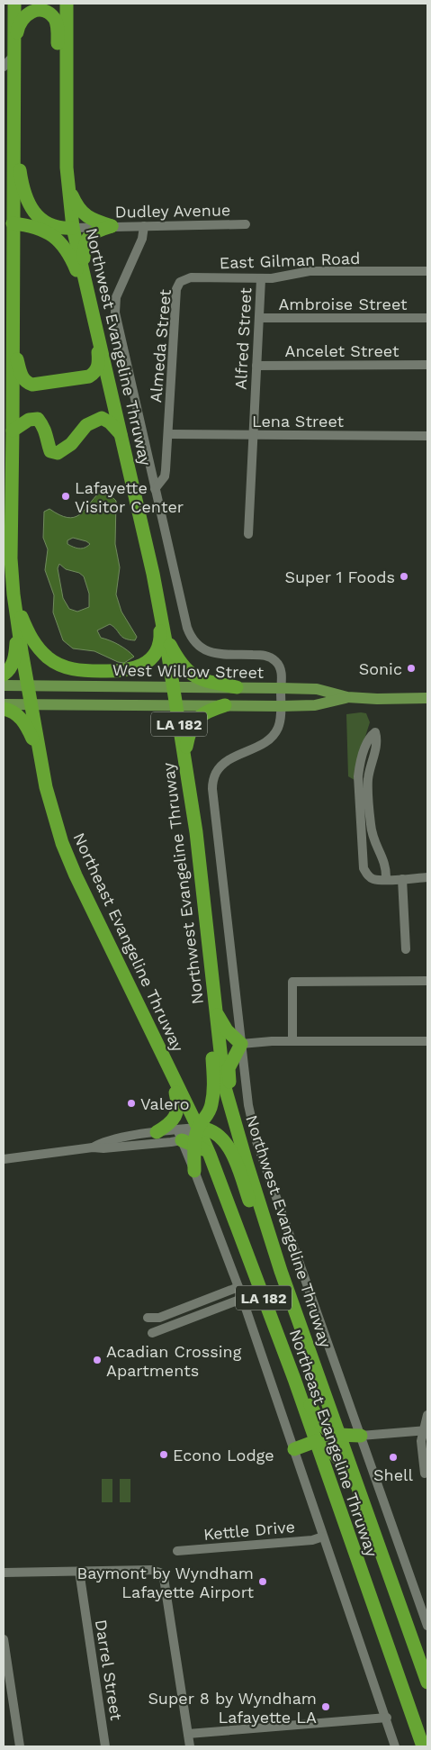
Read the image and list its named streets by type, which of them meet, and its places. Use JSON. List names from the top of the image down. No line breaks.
{"streets":{"highway":["Northwest Evangeline Thruway","LA 182","Northeast Evangeline Thruway"],"main road":["West Willow Street"],"street":["Dudley Avenue","East Gilman Road","Ambroise Street","Alfred Street","Almeda Street","Ancelet Street","Lena Street","Kettle Drive","Darrel Street"]},"crossings":[["Dudley Avenue","Northwest Evangeline Thruway"],["East Gilman Road","Alfred Street"],["East Gilman Road","Almeda Street"],["Ambroise Street","Alfred Street"],["Alfred Street","Ancelet Street"],["Alfred Street","Lena Street"],["Almeda Street","Northwest Evangeline Thruway"],["Almeda Street","Lena Street"],["Northwest Evangeline Thruway","West Willow Street"],["West Willow Street","Northeast Evangeline Thruway"]],"places":["Lafayette Visitor Center","Super 1 Foods","Sonic","Valero","Acadian Crossing Apartments","Econo Lodge","Shell","Baymont by Wyndham Lafayette Airport","Super 8 by Wyndham Lafayette LA"]}
